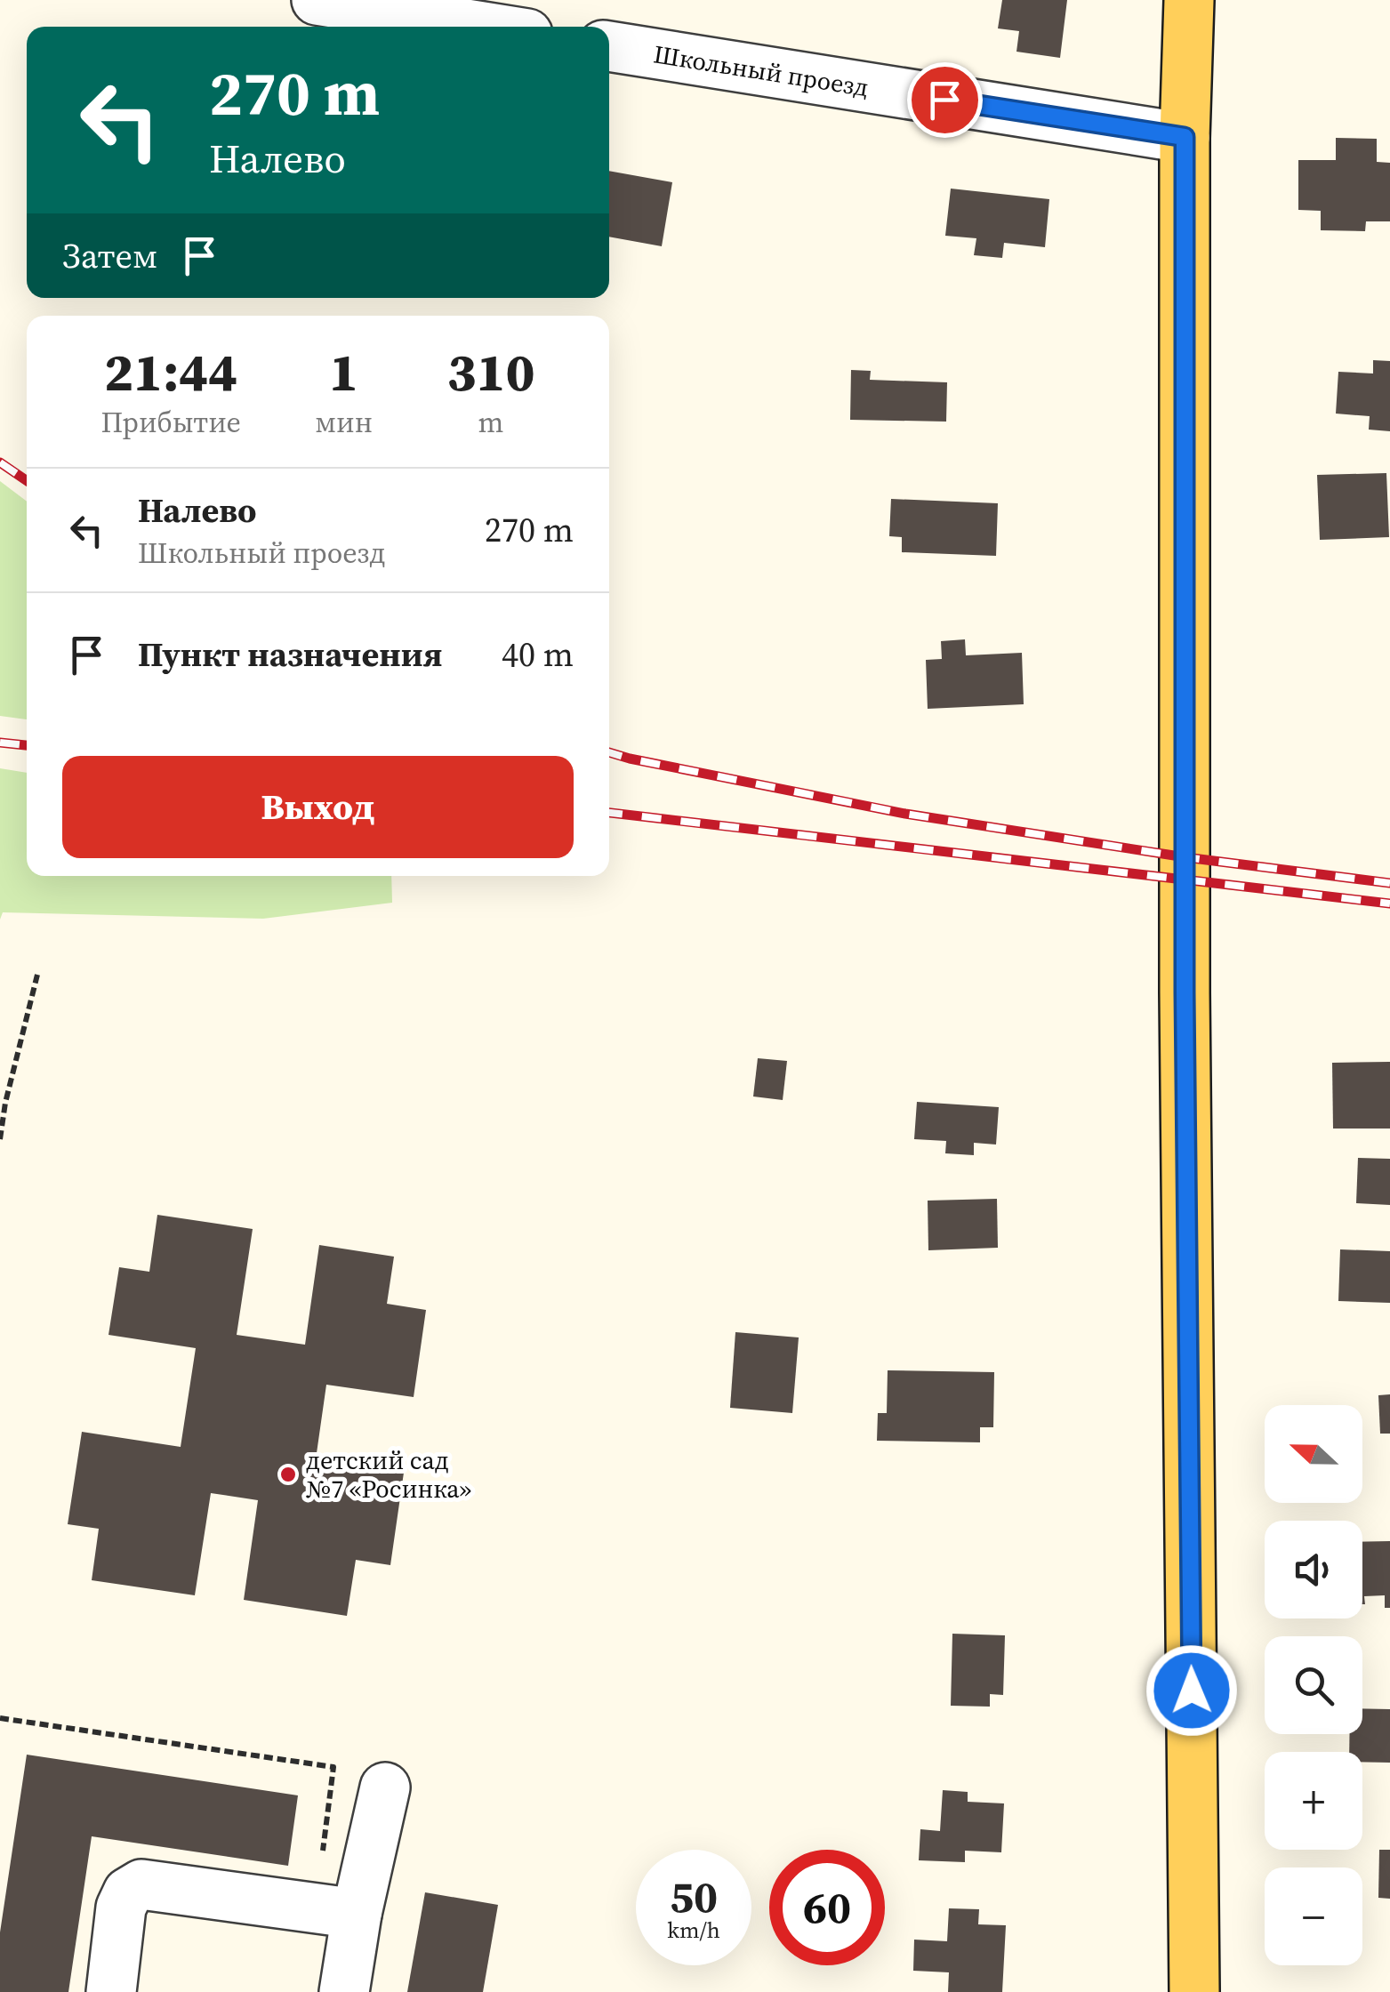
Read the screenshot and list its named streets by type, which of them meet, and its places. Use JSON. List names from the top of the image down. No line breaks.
{"streets":{"street":["Школьный проезд"]},"places":["детский сад №7 «Росинка»"],"north":"left","page":{"turn":["270 m","Налево"],"then":"Затем","eta":["21:44","Прибытие","1","мин","310","m"],"list":[{"name":"Налево","note":"Школьный проезд","value":"270 m"},{"name":"Пункт назначения","value":"40 m"}],"buttons":"Выход","map_buttons":["+","−"],"speed":"50 km/h","limit":"60"}}
